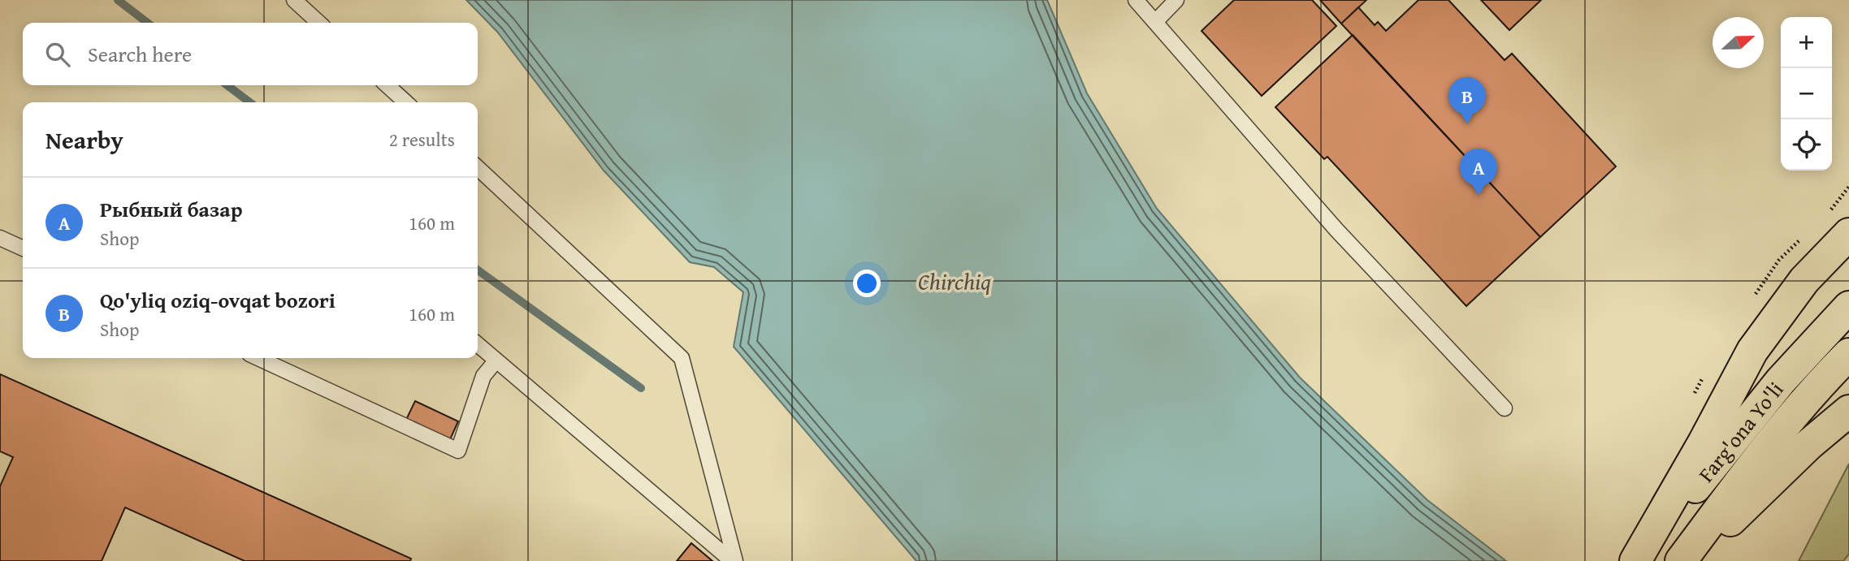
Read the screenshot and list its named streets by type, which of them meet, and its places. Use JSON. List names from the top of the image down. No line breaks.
{"streets":{"highway":["Farg'ona Yo'li"]},"water":["Chirchiq"],"north":"right","page":{"map_buttons":["+","−"],"search":"Search here","pins":["B","A"],"heading":["Nearby","2 results"],"list":[{"mark":"A","name":"Рыбный базар","note":"Shop","value":"160 m"},{"mark":"B","name":"Qo'yliq oziq-ovqat bozori","note":"Shop","value":"160 m"}]}}
